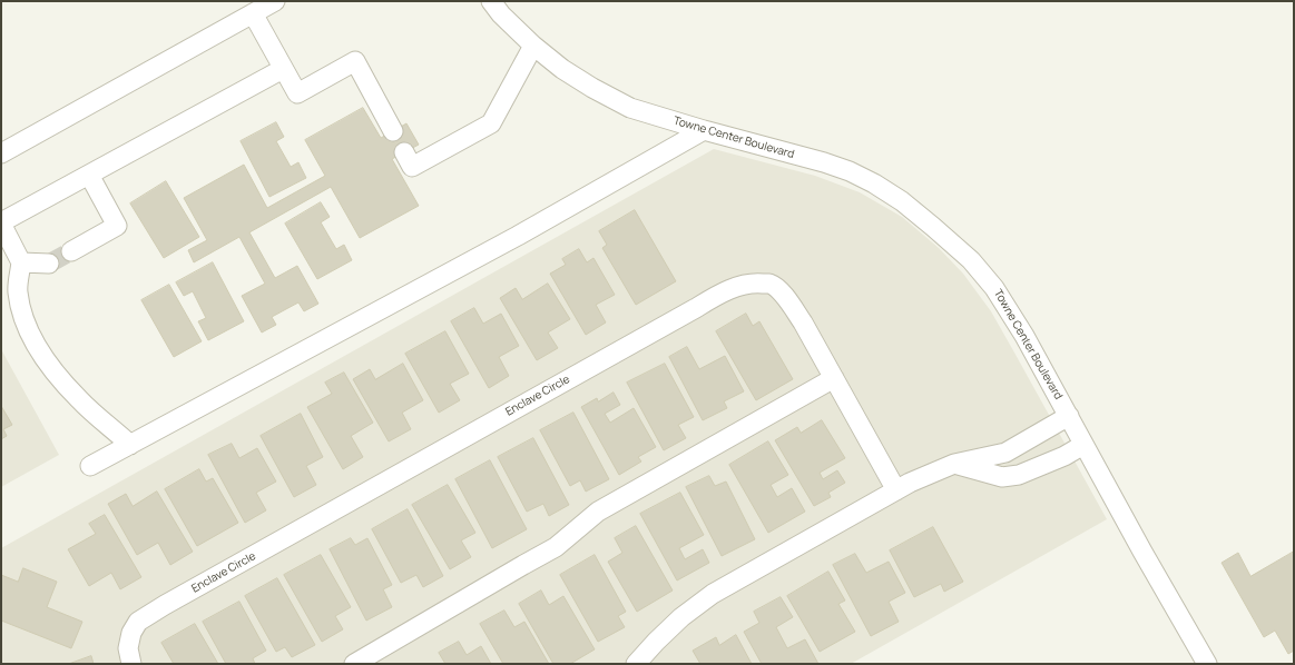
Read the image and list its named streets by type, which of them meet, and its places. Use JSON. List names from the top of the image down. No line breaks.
{"streets":{"street":["Towne Center Boulevard","Enclave Circle"]}}
